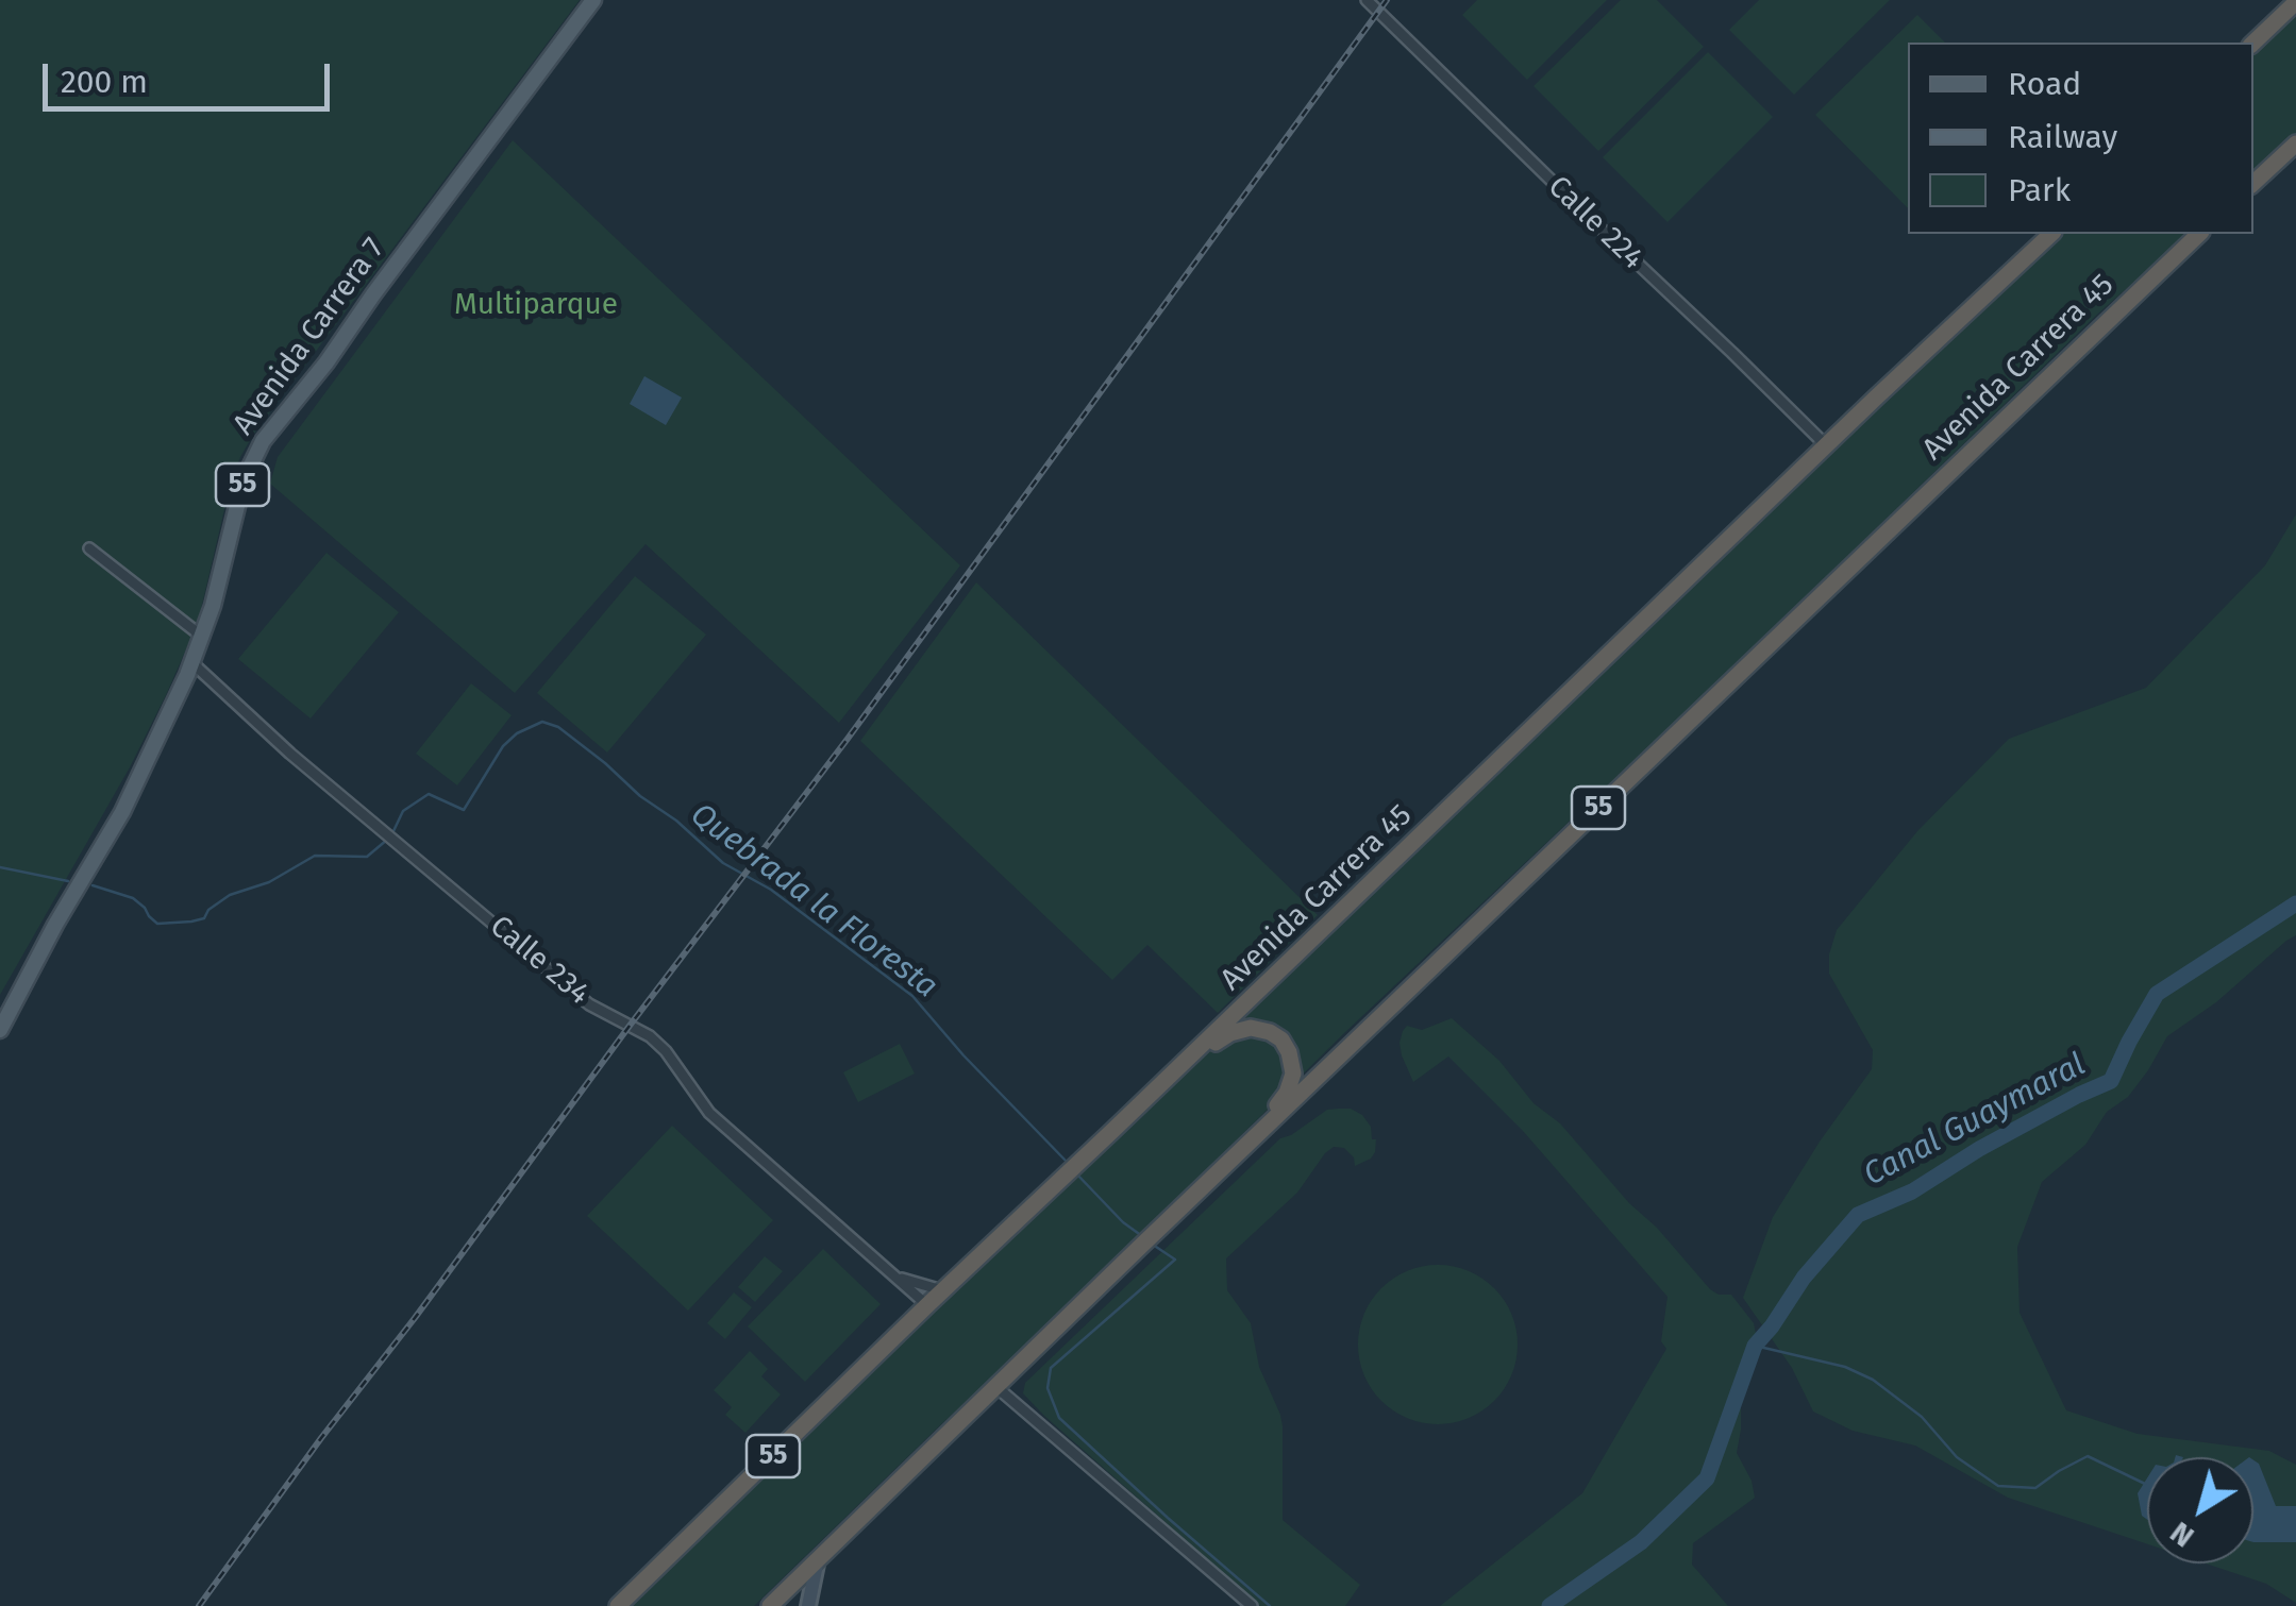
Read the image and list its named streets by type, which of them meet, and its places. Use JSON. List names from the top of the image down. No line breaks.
{"streets":{"highway":["Avenida Carrera 45","55"],"main road":["Avenida Carrera 7"],"street":["Calle 224","Calle 234"]},"crossings":[["Calle 224","Avenida Carrera 45"],["Avenida Carrera 7","Calle 234"],["Avenida Carrera 45","Calle 234"]],"water":["Quebrada la Floresta","Canal Guaymaral"],"parks":["Multiparque"],"legend":["Road","Railway","Park"],"scale_bar":"200 m","north":"bottom left"}
